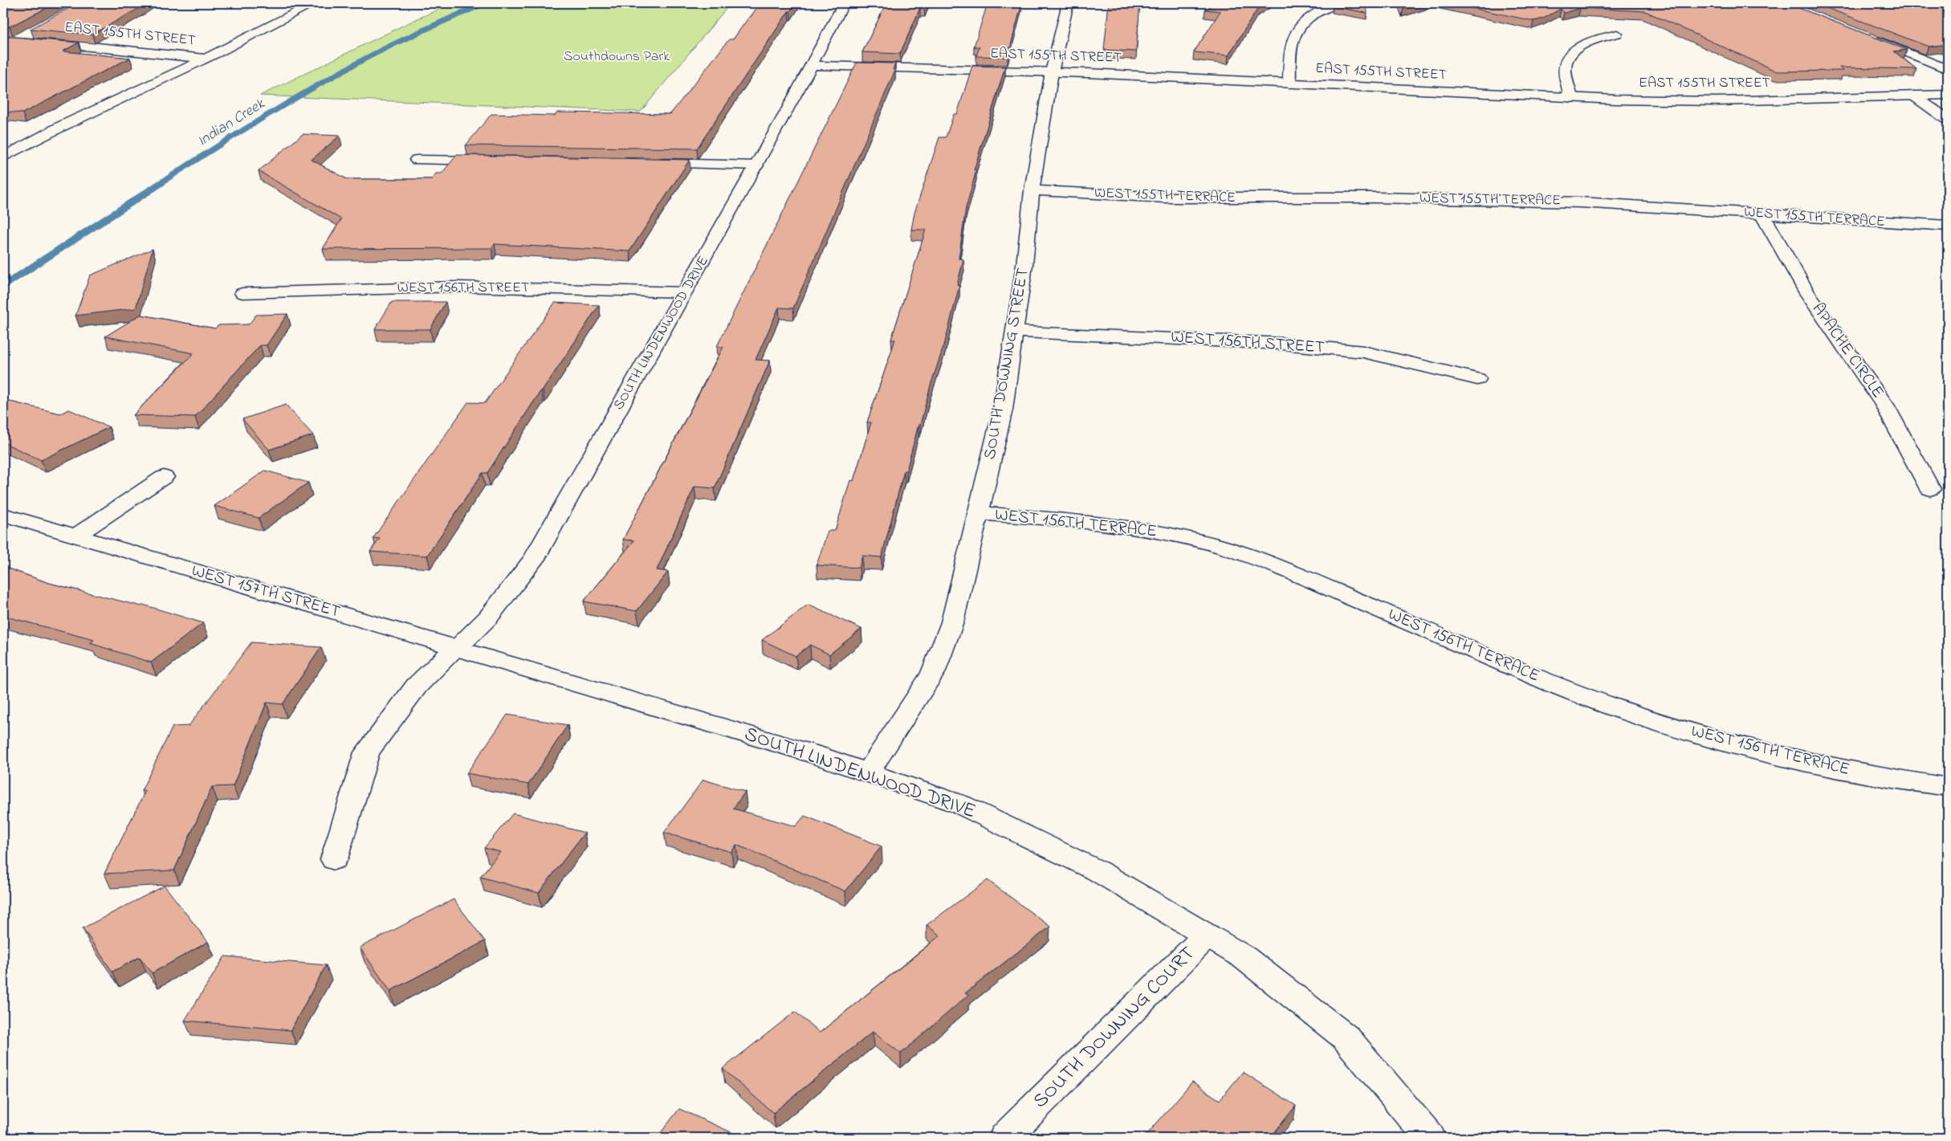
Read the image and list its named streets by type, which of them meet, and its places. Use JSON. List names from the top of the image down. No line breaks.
{"streets":{"street":["EAST 155TH STREET","WEST 155TH TERRACE","WEST 156TH STREET","SOUTH LINDENWOOD DRIVE","APACHE CIRCLE","SOUTH DOWNING STREET","WEST 156TH TERRACE","WEST 157TH STREET","SOUTH DOWNING COURT"]},"crossings":[["EAST 155TH STREET","SOUTH LINDENWOOD DRIVE"],["EAST 155TH STREET","SOUTH DOWNING STREET"],["WEST 155TH TERRACE","APACHE CIRCLE"],["WEST 155TH TERRACE","SOUTH DOWNING STREET"],["WEST 156TH STREET","SOUTH LINDENWOOD DRIVE"],["WEST 156TH STREET","SOUTH DOWNING STREET"],["SOUTH LINDENWOOD DRIVE","SOUTH DOWNING STREET"],["SOUTH LINDENWOOD DRIVE","WEST 157TH STREET"],["SOUTH LINDENWOOD DRIVE","SOUTH DOWNING COURT"],["SOUTH DOWNING STREET","WEST 156TH TERRACE"]],"water":["Indian Creek"],"parks":["Southdowns Park"]}
